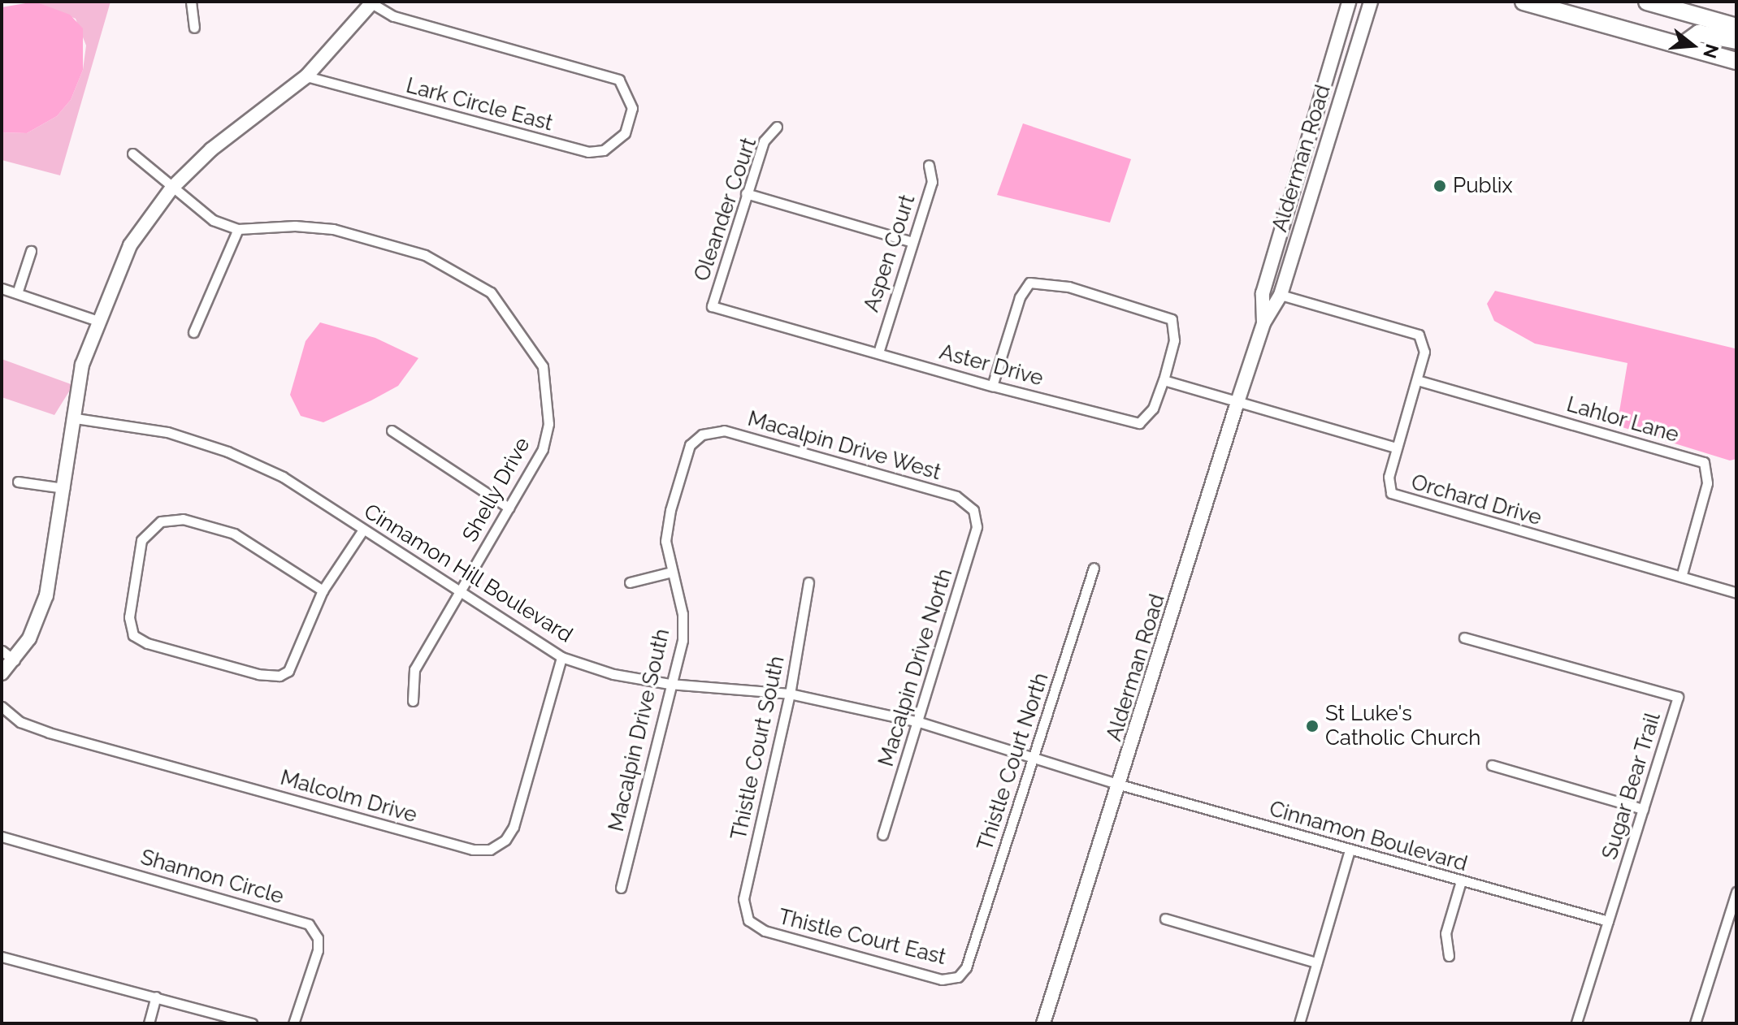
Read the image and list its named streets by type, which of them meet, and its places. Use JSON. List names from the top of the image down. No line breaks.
{"streets":{"street":["Lark Circle East","Alderman Road","Oleander Court","Aspen Court","Aster Drive","Lahlor Lane","Macalpin Drive West","Shelly Drive","Orchard Drive","Cinnamon Hill Boulevard","Macalpin Drive North","Macalpin Drive South","Thistle Court South","Thistle Court North","Sugar Bear Trail","Malcolm Drive","Cinnamon Boulevard","Shannon Circle","Thistle Court East"]},"crossings":[["Alderman Road","Orchard Drive"],["Alderman Road","Cinnamon Hill Boulevard"],["Alderman Road","Cinnamon Boulevard"],["Oleander Court","Aster Drive"],["Aspen Court","Aster Drive"],["Lahlor Lane","Orchard Drive"],["Macalpin Drive West","Macalpin Drive North"],["Macalpin Drive West","Macalpin Drive South"],["Shelly Drive","Cinnamon Hill Boulevard"],["Cinnamon Hill Boulevard","Macalpin Drive North"],["Cinnamon Hill Boulevard","Macalpin Drive South"],["Cinnamon Hill Boulevard","Thistle Court South"],["Cinnamon Hill Boulevard","Thistle Court North"],["Cinnamon Hill Boulevard","Malcolm Drive"],["Cinnamon Hill Boulevard","Cinnamon Boulevard"],["Thistle Court South","Thistle Court East"],["Thistle Court North","Thistle Court East"],["Sugar Bear Trail","Cinnamon Boulevard"]],"places":["Publix","St Luke's Catholic Church"],"north":"right"}
